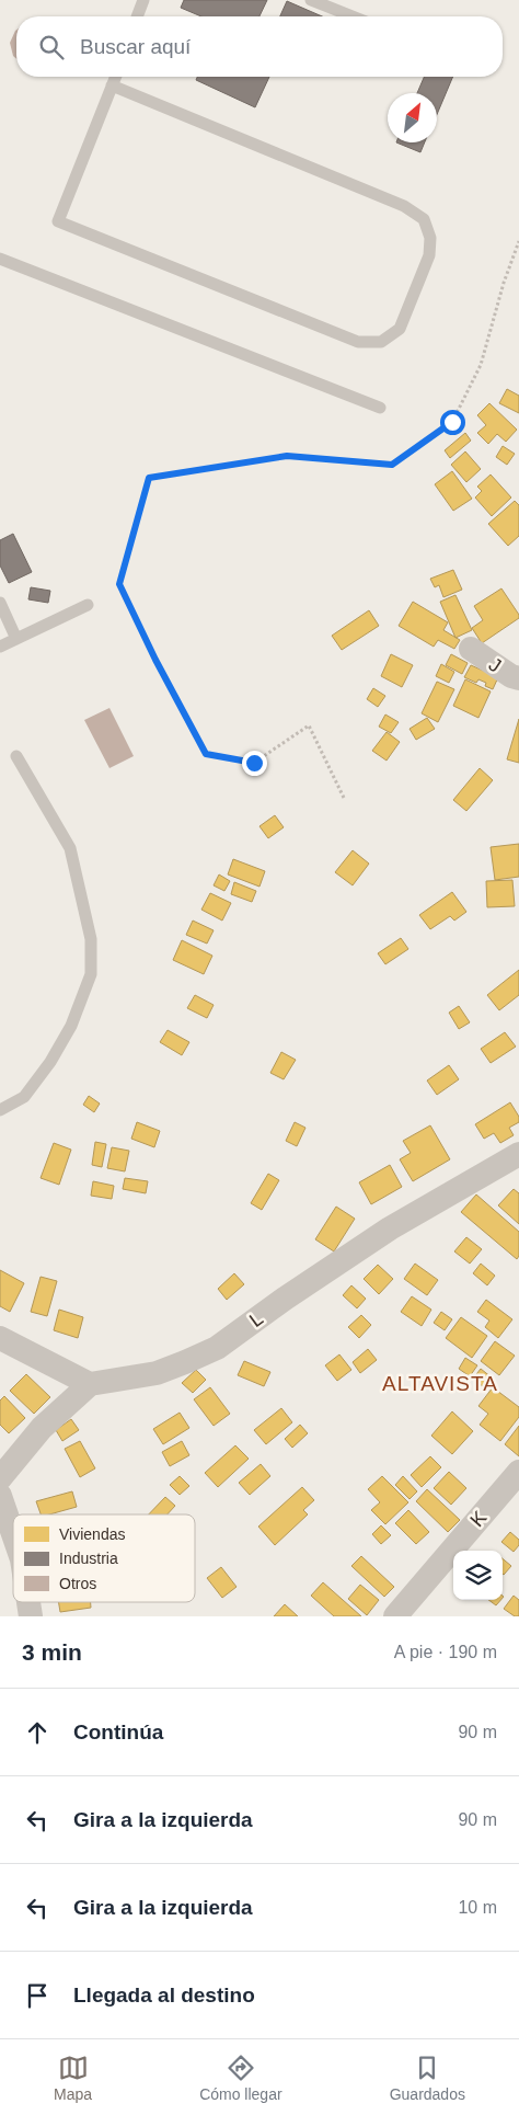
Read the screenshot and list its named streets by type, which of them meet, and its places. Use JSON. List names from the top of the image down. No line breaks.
{"streets":{"street":["J","L","K"]},"districts":["ALTAVISTA"],"legend":["Viviendas","Industria","Otros"],"north":"top right","page":{"search":"Buscar aquí","heading":["3 min","A pie · 190 m"],"list":[["Continúa","90 m"],["Gira a la izquierda","90 m"],["Gira a la izquierda","10 m"],"Llegada al destino"],"nav":["Mapa","Cómo llegar","Guardados"]}}
